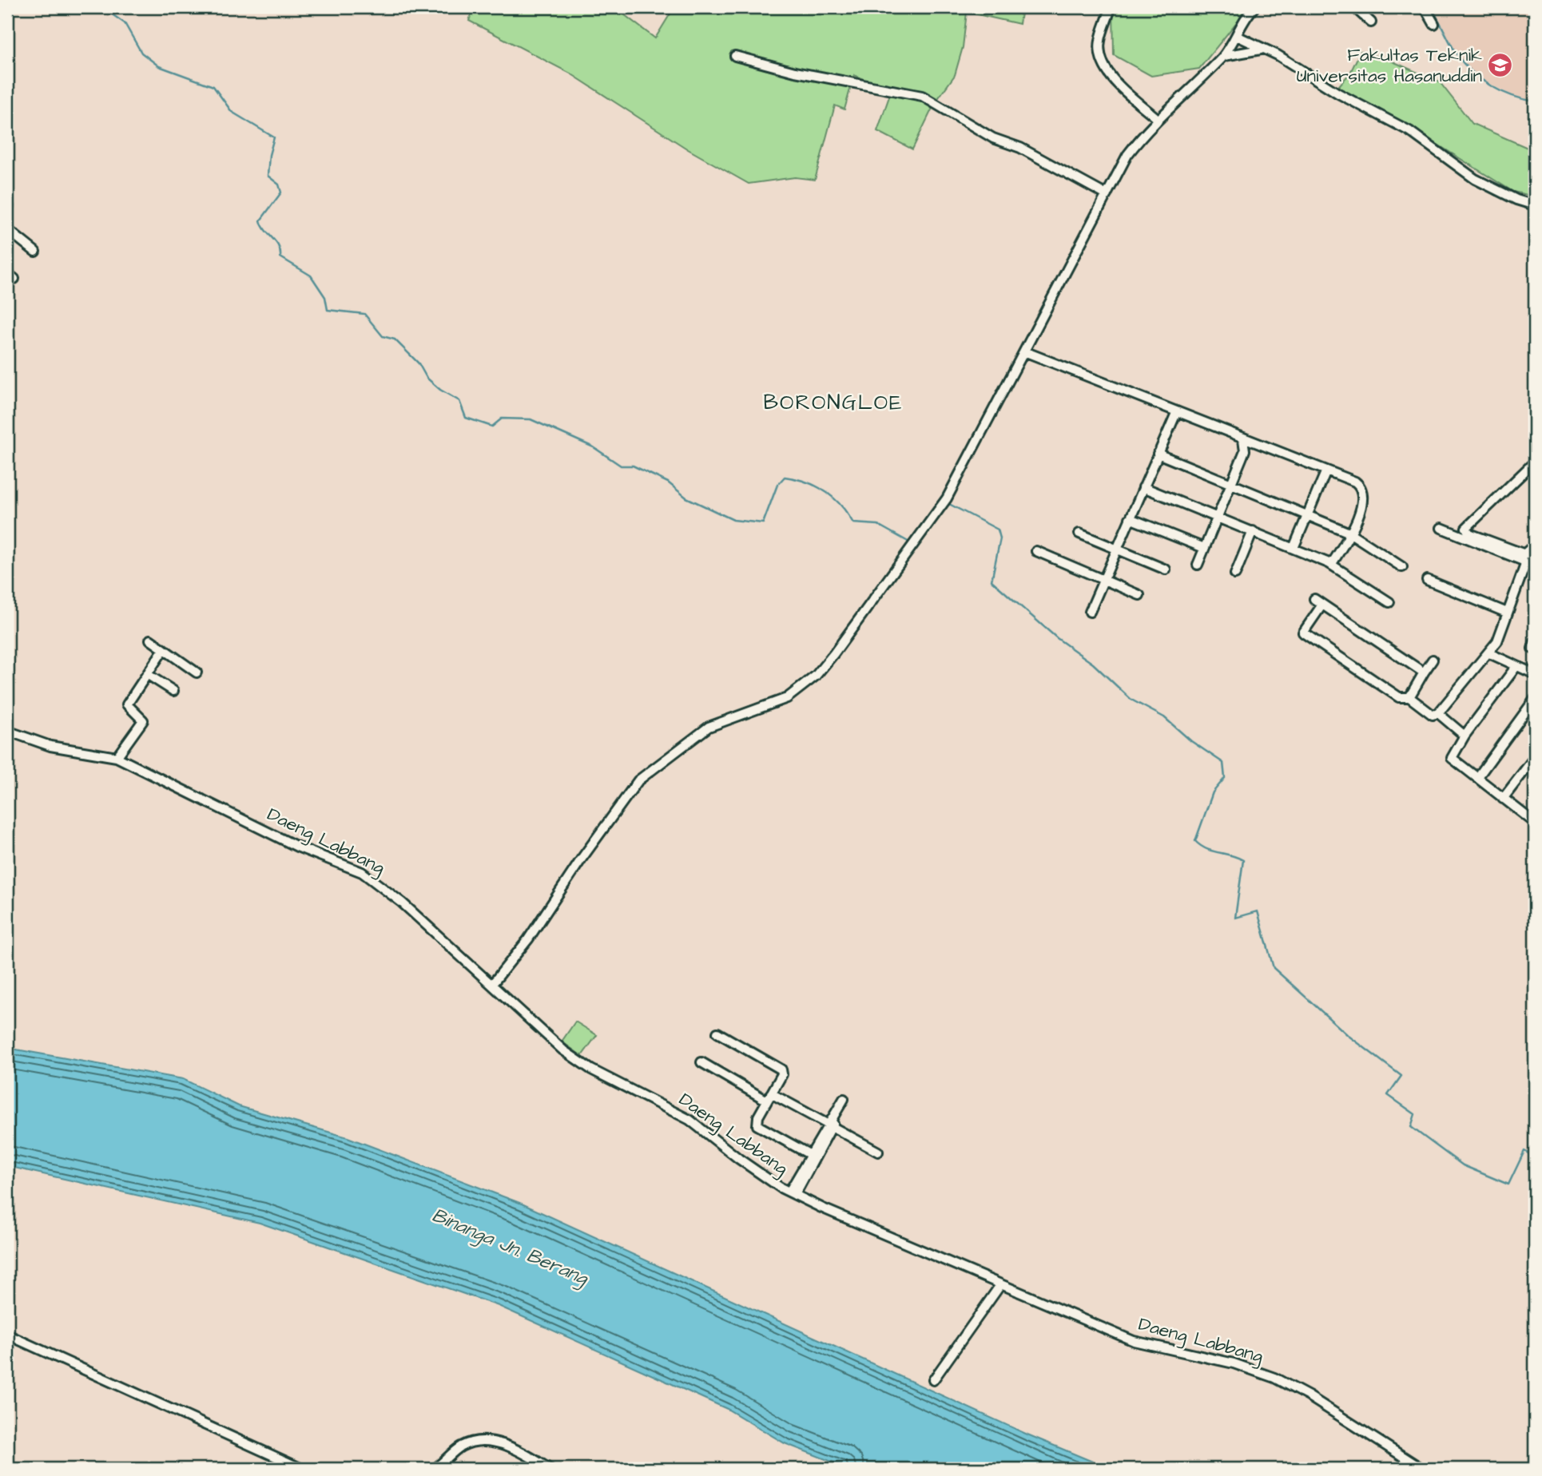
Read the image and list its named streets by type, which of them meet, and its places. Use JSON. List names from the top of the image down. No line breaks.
{"streets":{"street":["Daeng Labbang"]},"districts":["BORONGLOE"],"water":["Binanga Jn. Berang"],"places":{"school or university":["Fakultas Teknik Universitas Hasanuddin"]}}
